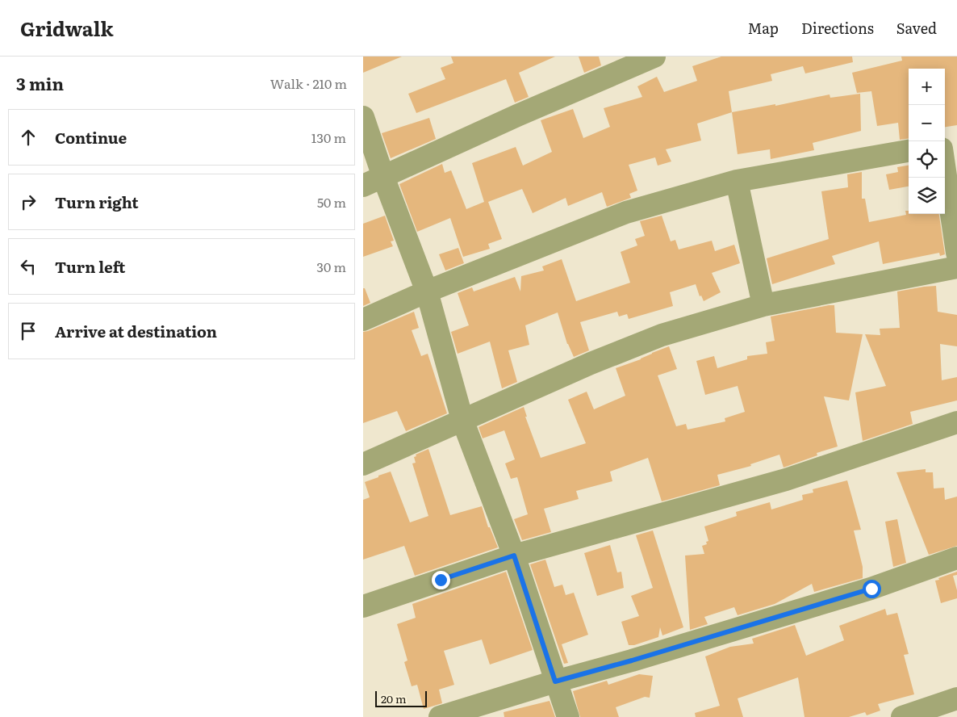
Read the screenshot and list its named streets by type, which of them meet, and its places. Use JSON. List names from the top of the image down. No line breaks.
{"scale_bar":"20 m","page":{"header":"Gridwalk","nav":["Map","Directions","Saved"],"heading":["3 min","Walk · 210 m"],"map_buttons":["+","−"],"list":[["Continue","130 m"],["Turn right","50 m"],["Turn left","30 m"],"Arrive at destination"],"scale":"20 m"}}
